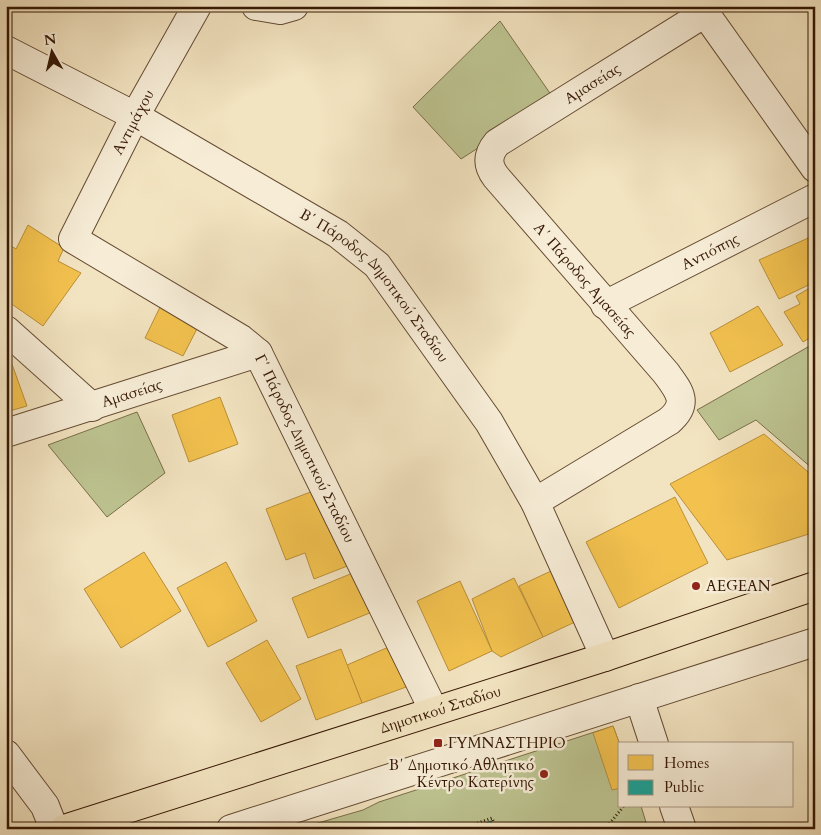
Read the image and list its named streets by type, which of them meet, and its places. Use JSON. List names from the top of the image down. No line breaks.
{"streets":{"main road":["Δημοτικού Σταδίου"],"street":["Αμασείας","Αντιμάχου","Αντιόπης","Α΄ Πάροδος Αμασείας","Β΄ Πάροδος Δημοτικού Σταδίου","Γ΄ Πάροδος Δημοτικού Σταδίου"]},"crossings":[["Αμασείας","Α΄ Πάροδος Αμασείας"],["Αμασείας","Γ΄ Πάροδος Δημοτικού Σταδίου"],["Αντιμάχου","Β΄ Πάροδος Δημοτικού Σταδίου"],["Αντιμάχου","Γ΄ Πάροδος Δημοτικού Σταδίου"],["Αντιόπης","Α΄ Πάροδος Αμασείας"],["Α΄ Πάροδος Αμασείας","Β΄ Πάροδος Δημοτικού Σταδίου"],["Β΄ Πάροδος Δημοτικού Σταδίου","Δημοτικού Σταδίου"],["Γ΄ Πάροδος Δημοτικού Σταδίου","Δημοτικού Σταδίου"]],"places":{"other":["AEGEAN","Β΄ Δημοτικό Αθλητικό Κέντρο Κατερίνης"],"transit":["ΓΥΜΝΑΣΤΗΡΙΟ"]},"legend":["Homes","Public"],"north":"top"}
